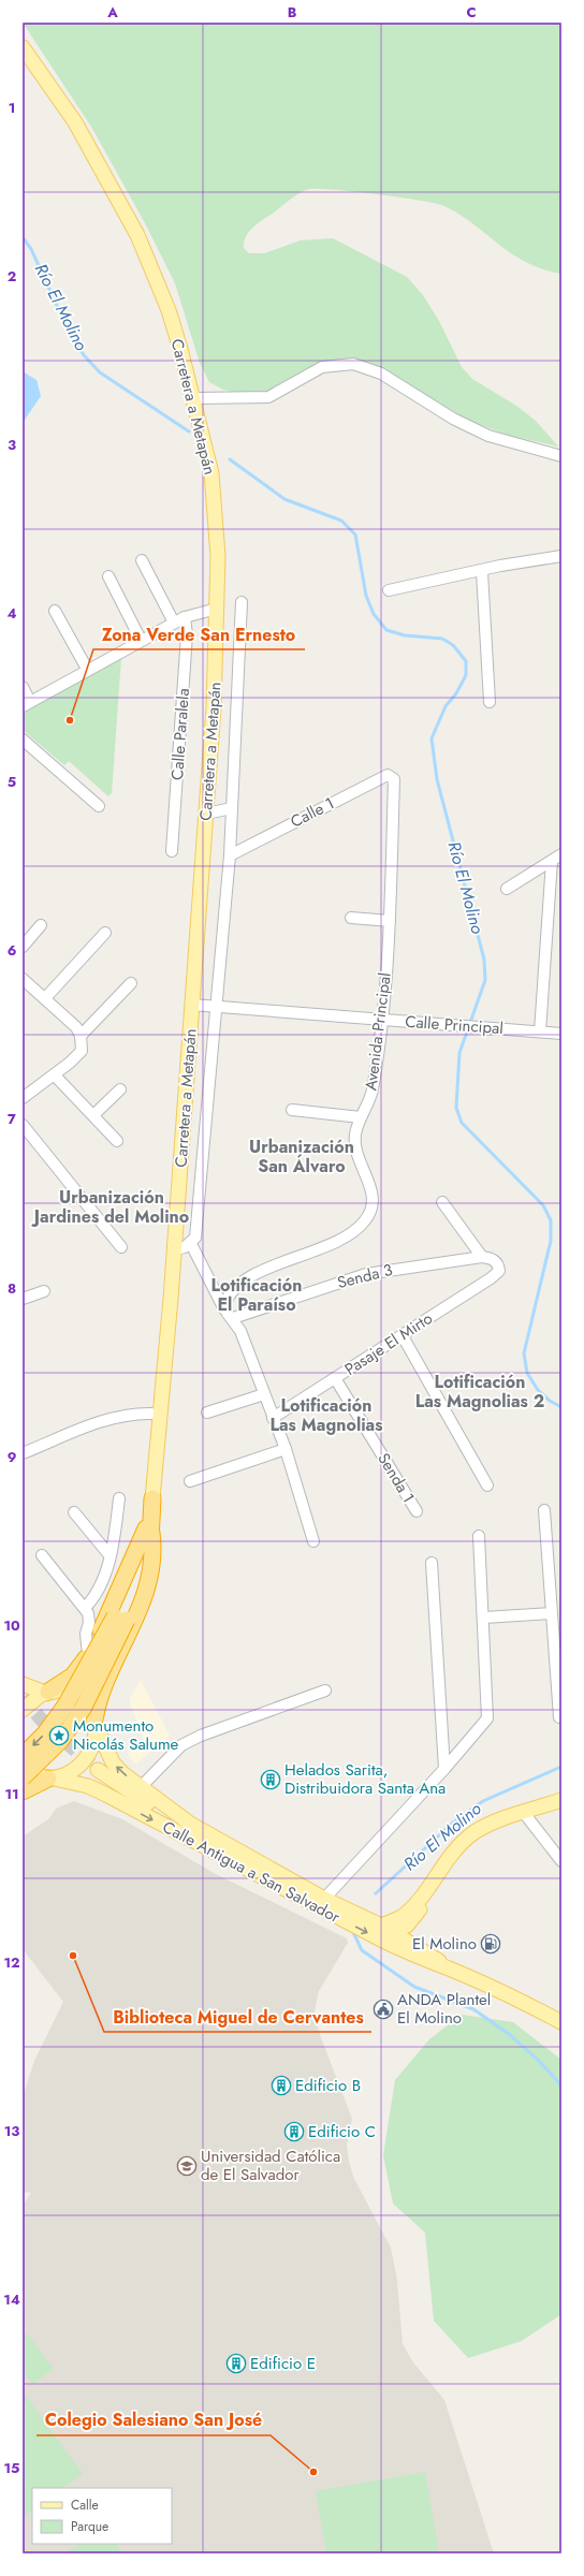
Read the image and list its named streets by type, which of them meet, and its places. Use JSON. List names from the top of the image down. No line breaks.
{"streets":{"main road":["Carretera a Metapán","Calle Antigua a San Salvador"],"street":["Calle Paralela","Calle 1","Calle Principal","Avenida Principal","Senda 3","Pasaje El Mirto","Senda 1"]},"crossings":[["Carretera a Metapán","Calle Principal"],["Calle 1","Avenida Principal"],["Calle Principal","Avenida Principal"],["Senda 3","Pasaje El Mirto"],["Pasaje El Mirto","Senda 1"]],"districts":["Urbanización San Álvaro","Urbanización Jardines del Molino","Lotificación El Paraíso","Lotificación Las Magnolias 2","Lotificación Las Magnolias"],"water":["Río El Molino"],"places":{"other":["Zona Verde San Ernesto","Biblioteca Miguel de Cervantes","Colegio Salesiano San José"],"place":["Monumento Nicolás Salume"],"building":["Helados Sarita, Distribuidora Santa Ana","Edificio B","Edificio C","Edificio E"],"fuel station":["El Molino"],"public building":["ANDA Plantel El Molino"],"school or university":["Universidad Católica de El Salvador"]},"legend":["Calle","Parque"],"grid":{"columns":["A","B","C"],"rows":["1","2","3","4","5","6","7","8","9","10","11","12","13","14","15"]}}
